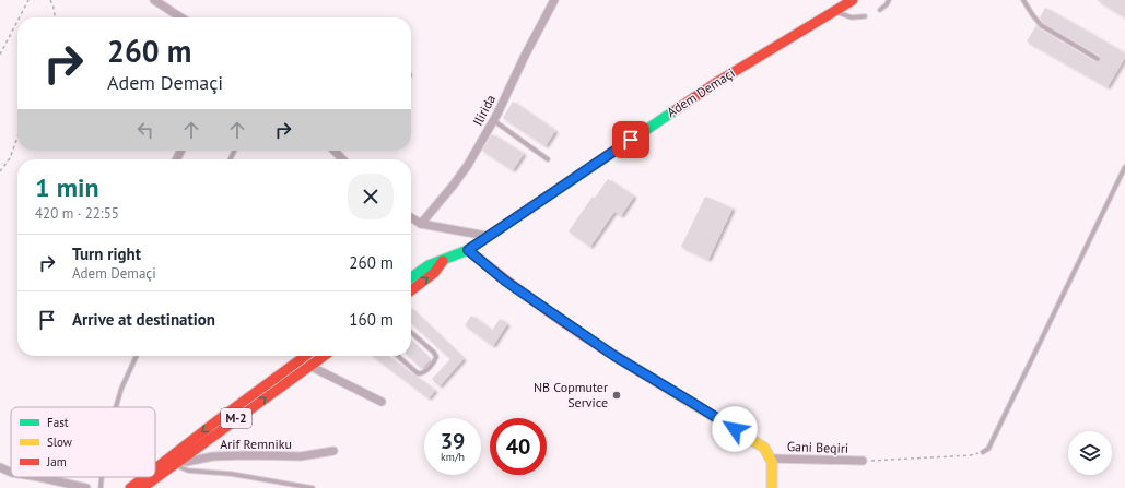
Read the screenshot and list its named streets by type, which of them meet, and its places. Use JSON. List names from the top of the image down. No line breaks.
{"streets":{"main road":["Adem Demaçi","M-2"],"street":["Ilirida","Arif Remniku","Gani Beqiri"]},"crossings":[["M-2","Arif Remniku"]],"places":["NB Copmuter Service"],"legend":["Fast","Slow","Jam"],"page":{"turn":["260 m","Adem Demaçi"],"heading":["1 min","420 m · 22:55"],"list":[{"name":"Turn right","note":"Adem Demaçi","value":"260 m"},{"name":"Arrive at destination","value":"160 m"}],"speed":"39 km/h","limit":"40"}}
